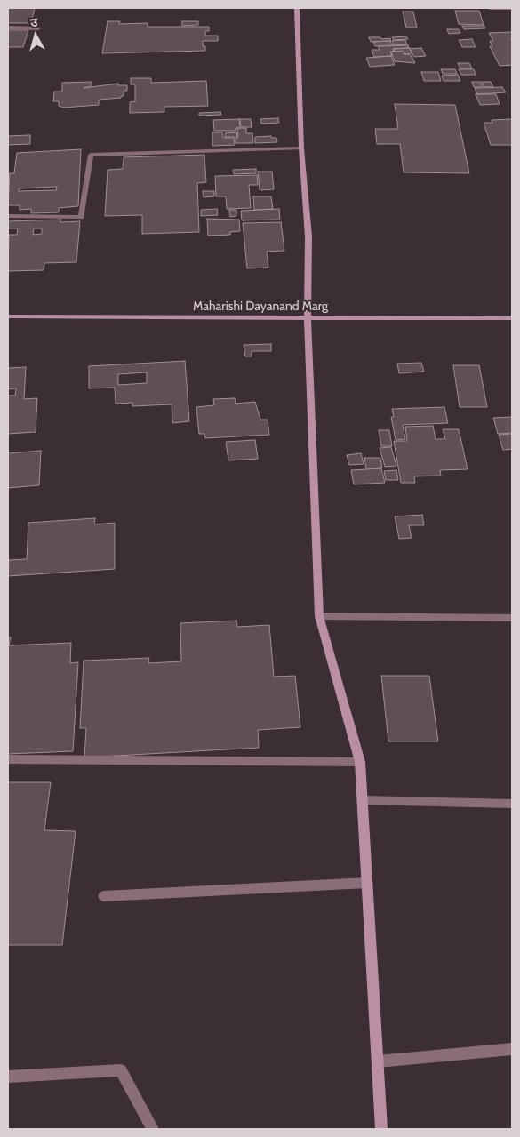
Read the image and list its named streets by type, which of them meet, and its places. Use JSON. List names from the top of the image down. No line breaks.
{"streets":{"street":["Maharishi Dayanand Marg"]},"north":"top"}
